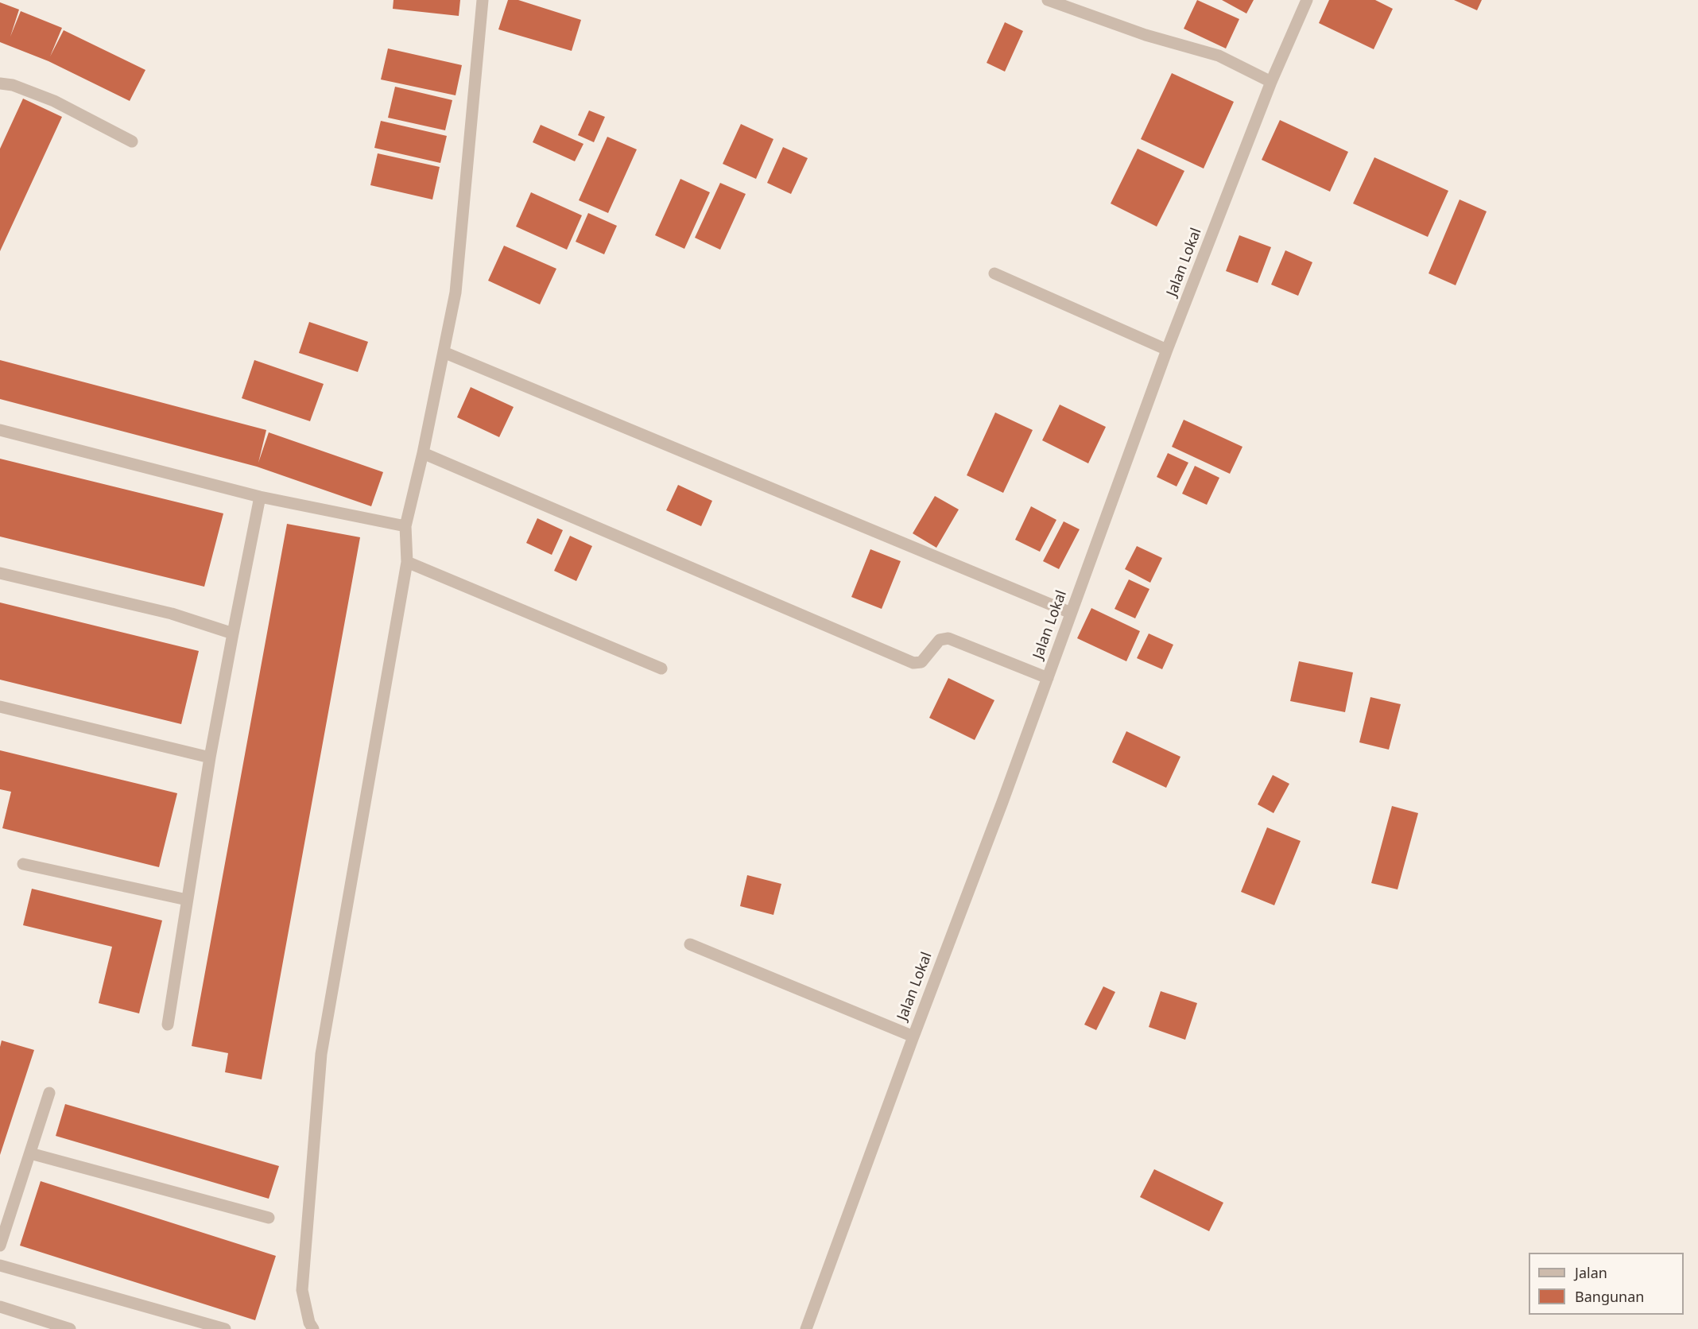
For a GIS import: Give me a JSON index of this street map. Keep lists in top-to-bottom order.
{
  "streets": {
    "street": ["Jalan Lokal"]
  },
  "legend": ["Jalan", "Bangunan"]
}
